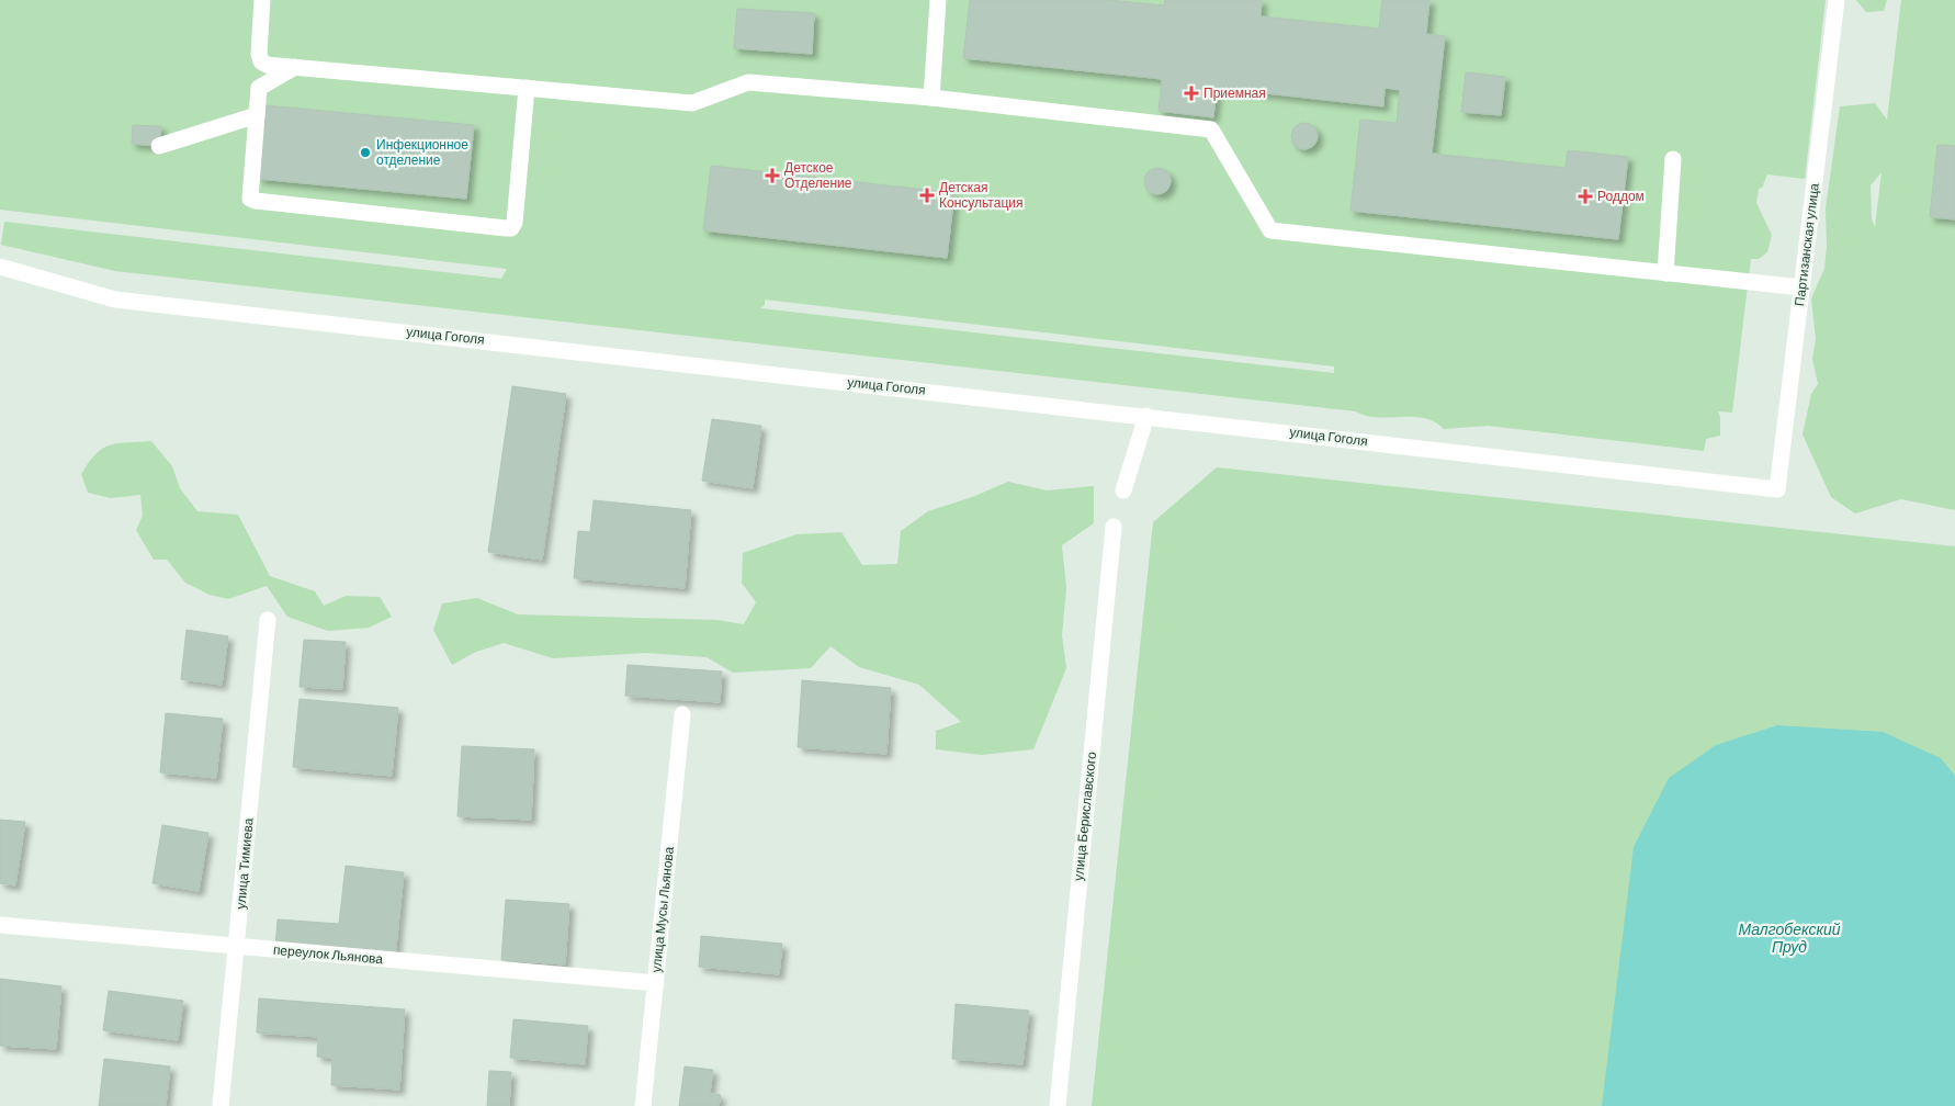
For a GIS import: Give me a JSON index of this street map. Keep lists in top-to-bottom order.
{
  "streets": {
    "street": [
      "Партизанская улица",
      "улица Гоголя",
      "улица Бериславского",
      "улица Тимиева",
      "улица Мусы Льянова",
      "переулок Льянова"
    ]
  },
  "crossings": [
    ["Партизанская улица", "улица Гоголя"],
    ["улица Тимиева", "переулок Льянова"],
    ["улица Мусы Льянова", "переулок Льянова"]
  ],
  "water": ["Малгобекский Пруд"],
  "places": {
    "health": [
      "Приемная",
      "Детское Отделение",
      "Детская Консультация",
      "Роддом"
    ],
    "other": ["Инфекционное отделение"]
  }
}
